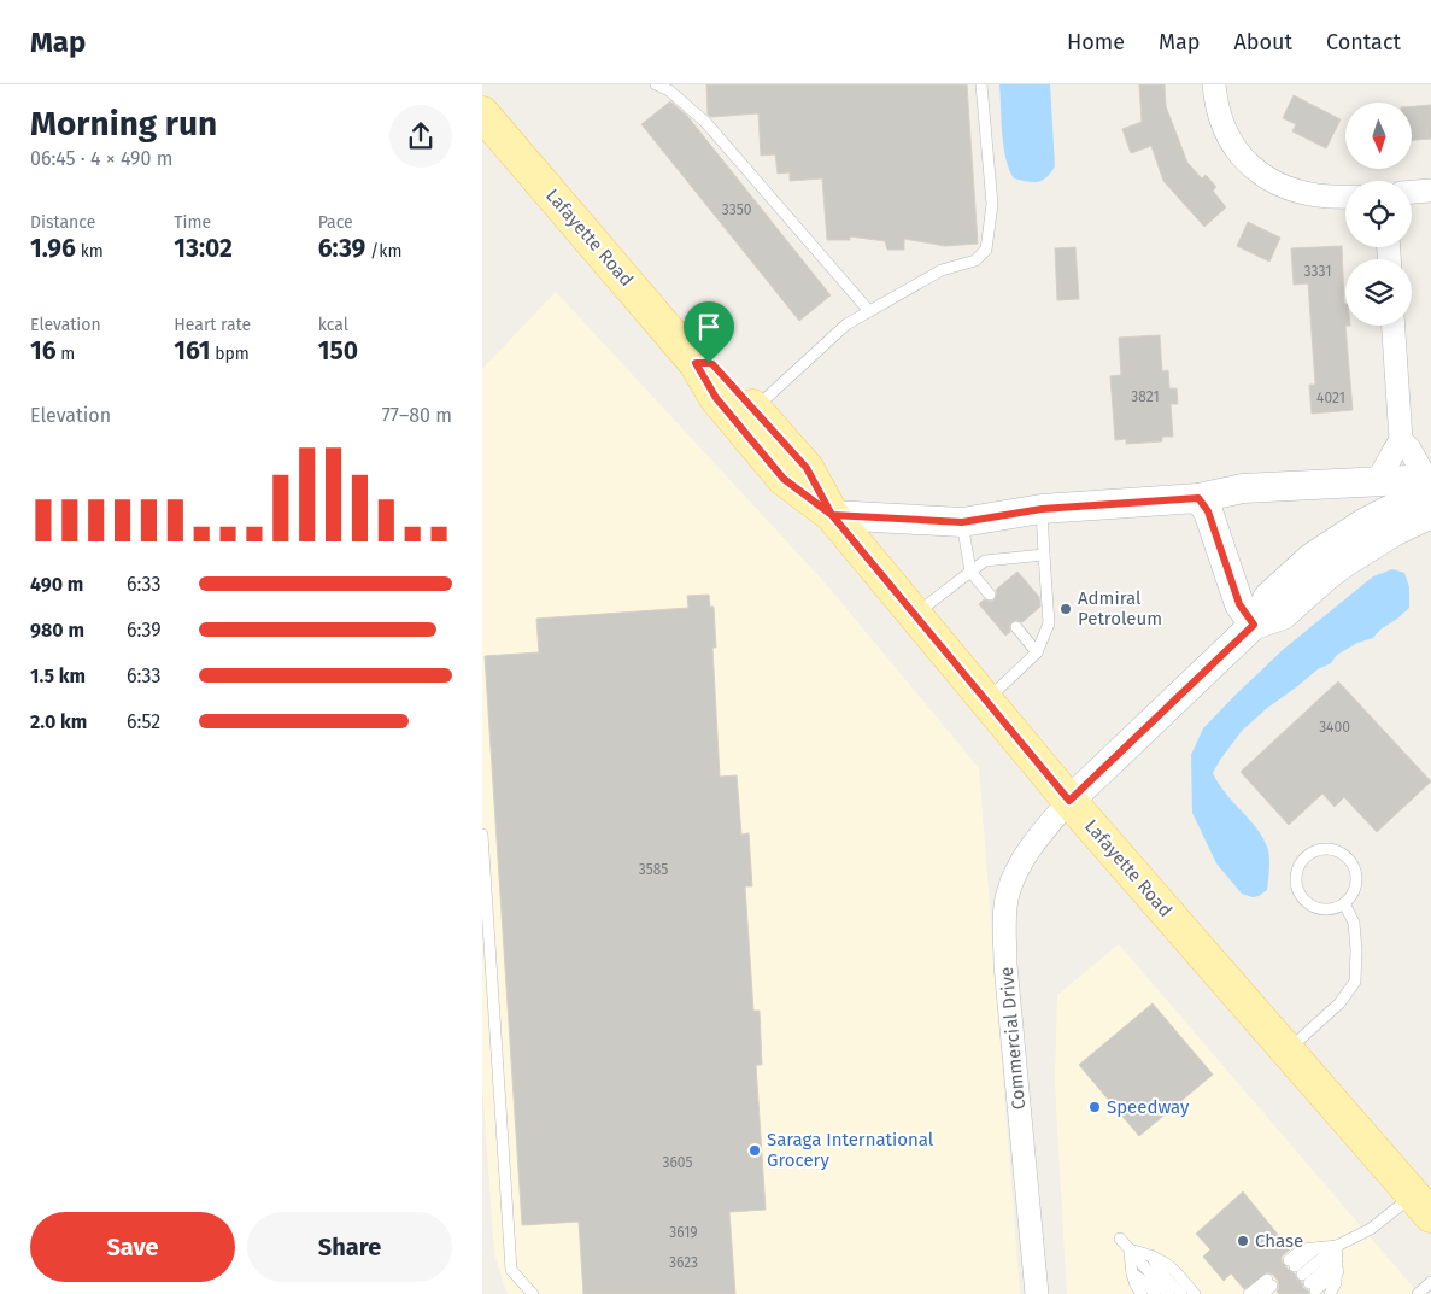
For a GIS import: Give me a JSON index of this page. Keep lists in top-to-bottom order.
{
  "streets": {
    "main road": ["Lafayette Road"],
    "street": ["Commercial Drive"]
  },
  "crossings": [
    ["Lafayette Road", "Commercial Drive"]
  ],
  "places": [
    "Admiral Petroleum",
    "Speedway",
    "Saraga International Grocery",
    "Chase"
  ],
  "house_numbers": [
    "3350",
    "3331",
    "3821",
    "4021",
    "3400",
    "3585",
    "3605",
    "3619",
    "3623"
  ],
  "north": "bottom",
  "page": {
    "header": "Map",
    "nav": [
      "Home",
      "Map",
      "About",
      "Contact"
    ],
    "heading": ["Morning run", "06:45 · 4 × 490 m"],
    "stats": [
      ["Distance", "1.96 km"],
      ["Time", "13:02"],
      ["Pace", "6:39 /km"],
      ["Elevation", "16 m"],
      ["Heart rate", "161 bpm"],
      ["kcal", "150"]
    ],
    "chart": ["Elevation", "77–80 m"],
    "list": [
      {
        "name": "490 m",
        "note": "6:33"
      },
      {
        "name": "980 m",
        "note": "6:39"
      },
      {
        "name": "1.5 km",
        "note": "6:33"
      },
      {
        "name": "2.0 km",
        "note": "6:52"
      }
    ],
    "buttons": ["Save", "Share"]
  }
}
